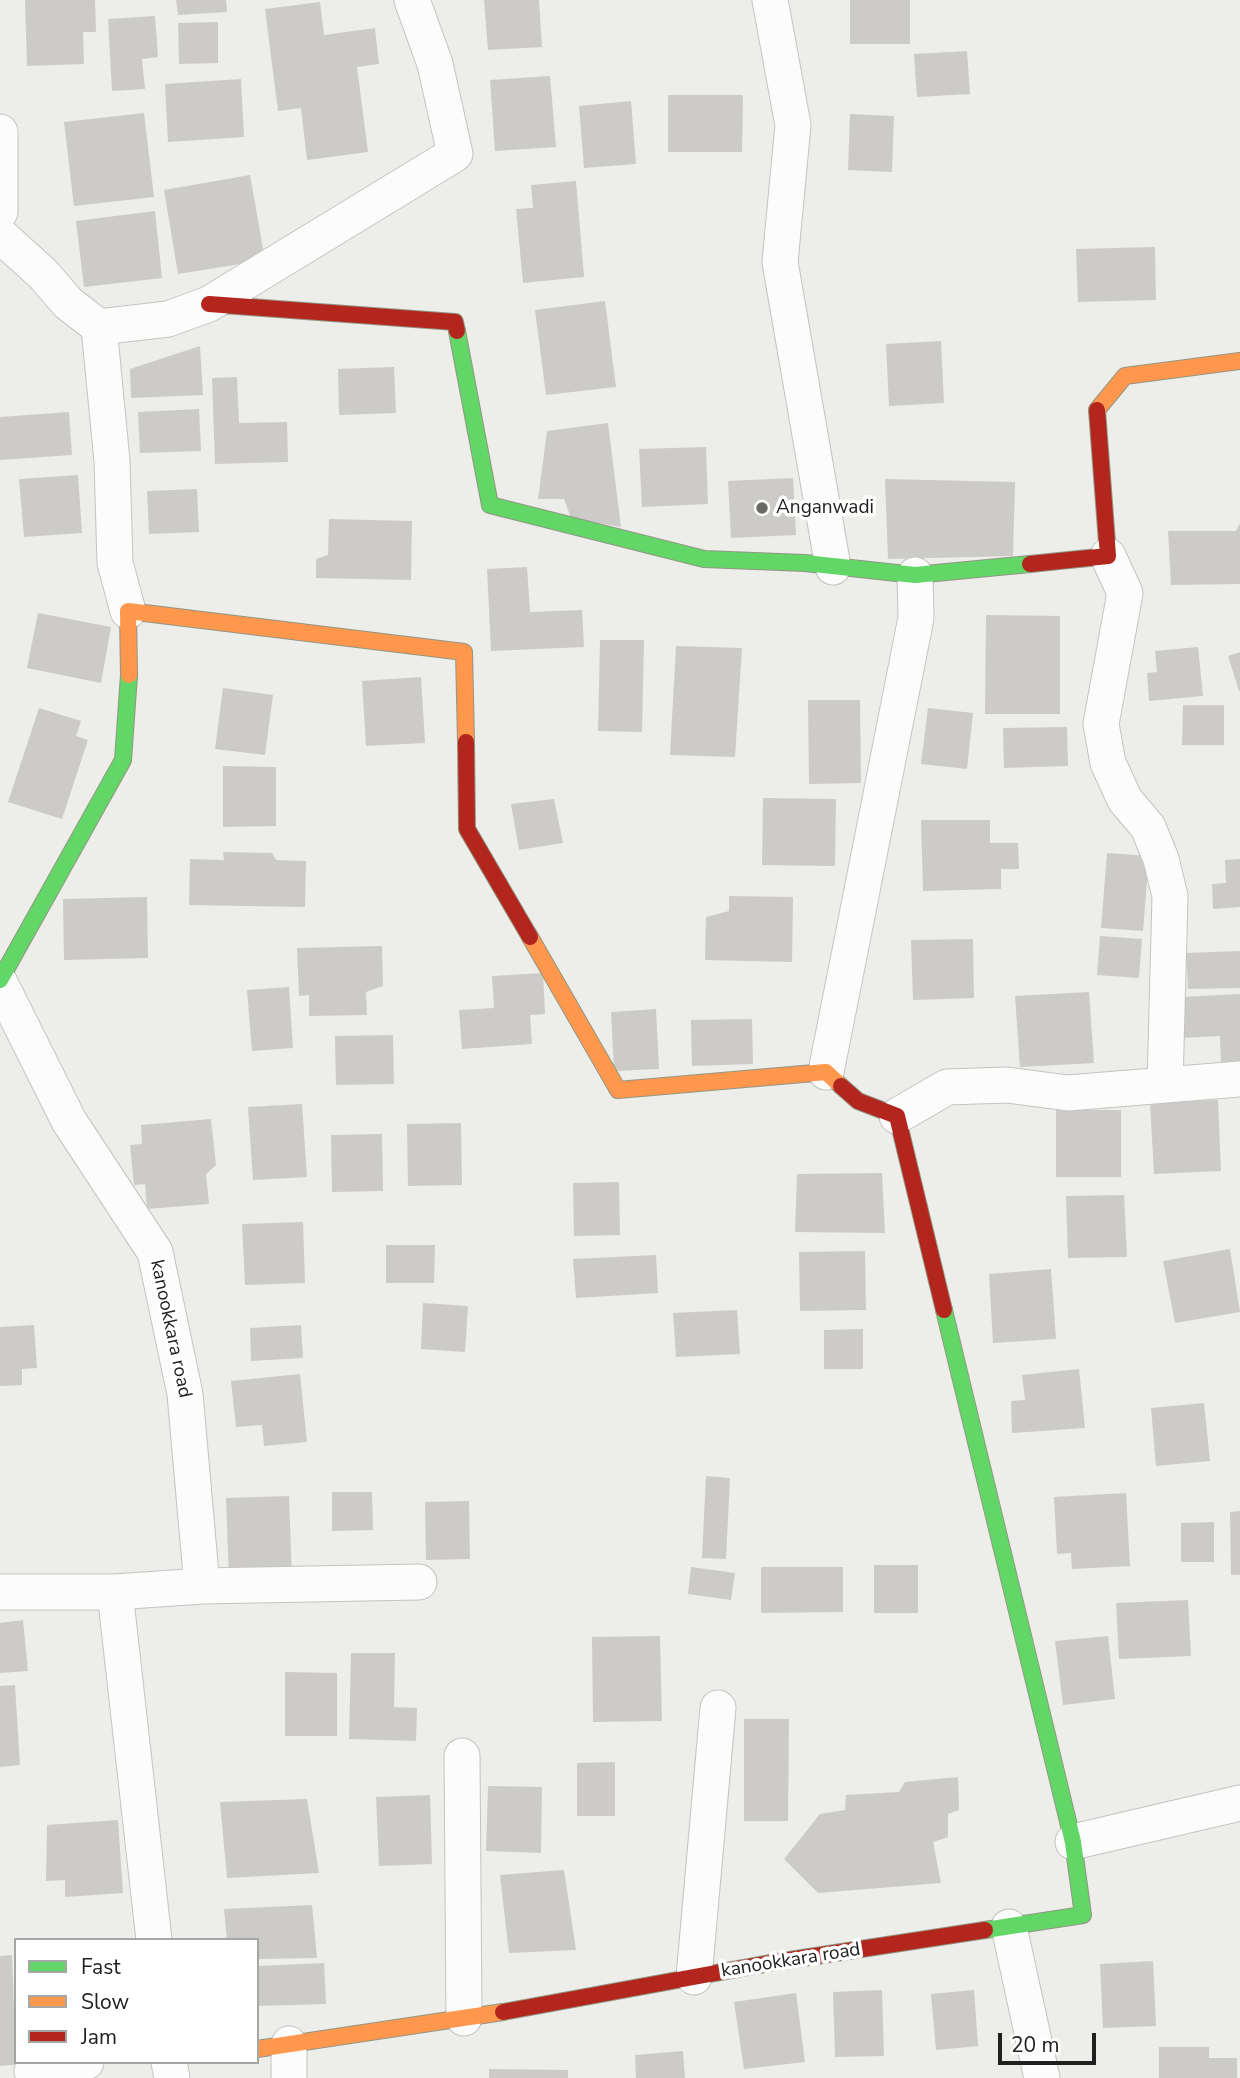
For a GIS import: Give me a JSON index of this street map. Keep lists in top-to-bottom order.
{
  "streets": {
    "street": ["kanookkara road"]
  },
  "places": ["Anganwadi"],
  "legend": ["Fast", "Slow", "Jam"],
  "scale_bar": "20 m"
}
